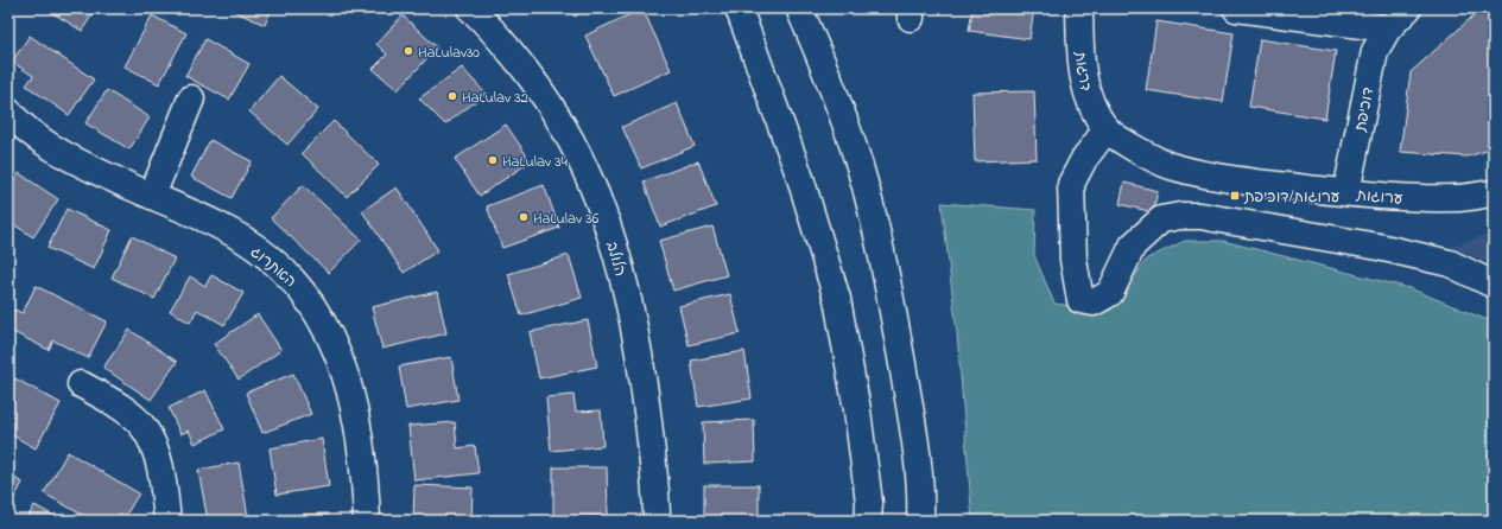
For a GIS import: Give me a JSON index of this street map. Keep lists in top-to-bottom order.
{
  "streets": {
    "street": [
      "דרגות",
      "דוכיפת",
      "ערוגות",
      "הלולב",
      "האתרוג"
    ]
  },
  "crossings": [
    ["דרגות", "ערוגות"],
    ["דוכיפת", "ערוגות"]
  ],
  "places": {
    "other": [
      "HaLulav30",
      "HaLulav 32",
      "HaLulav 34",
      "HaLulav 36"
    ],
    "transit": ["ערוגות/דוכיפת"]
  }
}
